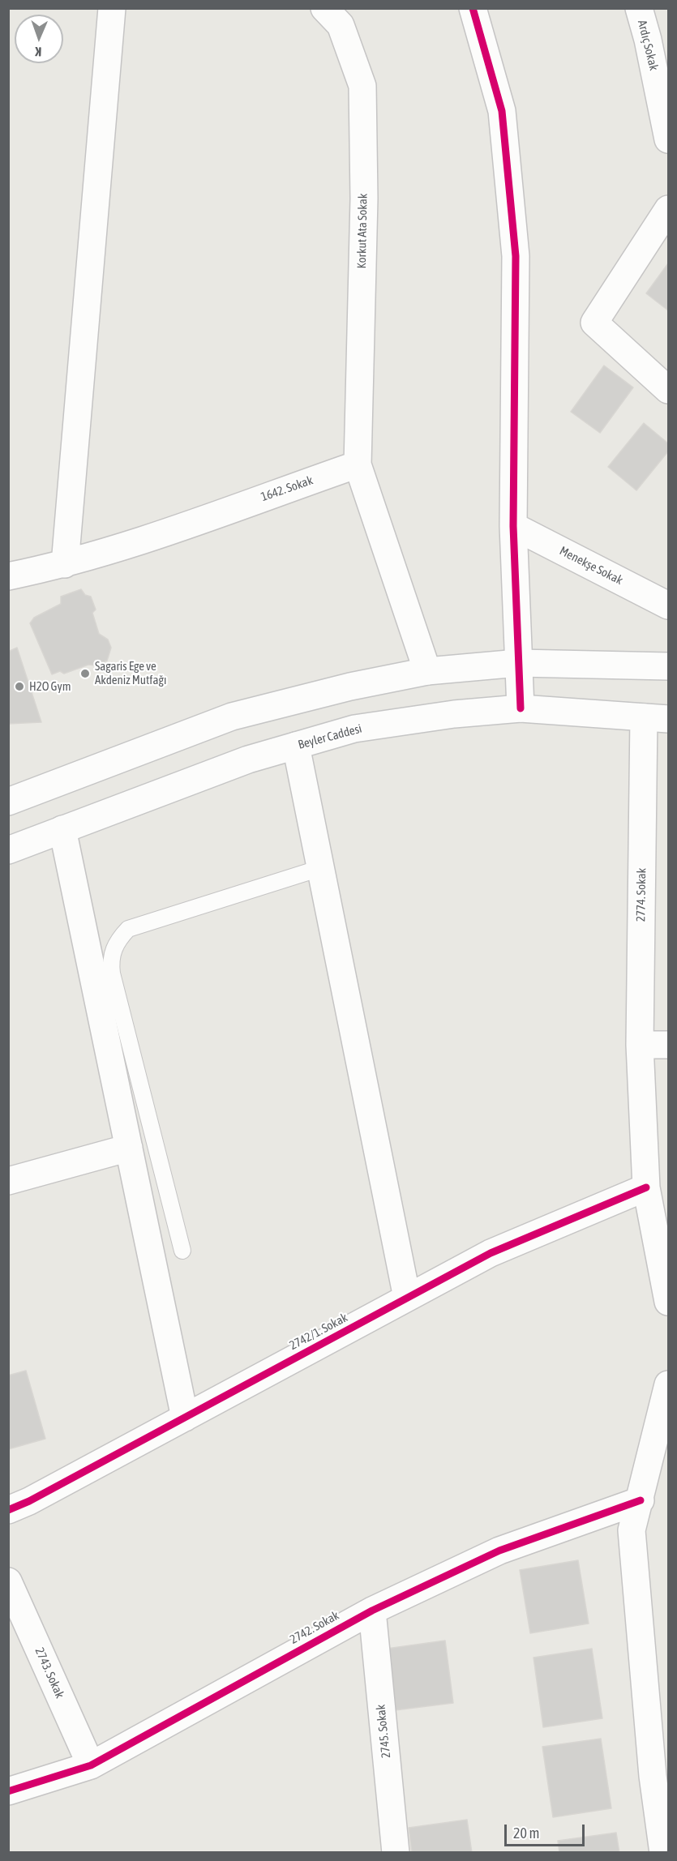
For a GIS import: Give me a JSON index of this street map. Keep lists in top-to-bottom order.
{
  "streets": {
    "street": [
      "Ardıç Sokak",
      "Korkut Ata Sokak",
      "1642. Sokak",
      "Menekşe Sokak",
      "Beyler Caddesi",
      "2774. Sokak",
      "2742/1. Sokak",
      "2742. Sokak",
      "2743. Sokak",
      "2745. Sokak"
    ]
  },
  "crossings": [
    ["Korkut Ata Sokak", "1642. Sokak"],
    ["Beyler Caddesi", "2774. Sokak"],
    ["2774. Sokak", "2742/1. Sokak"],
    ["2742. Sokak", "2743. Sokak"],
    ["2742. Sokak", "2745. Sokak"]
  ],
  "places": ["Sagaris Ege ve Akdeniz Mutfağı", "H2O Gym"],
  "scale_bar": "20 m",
  "north": "bottom"
}
